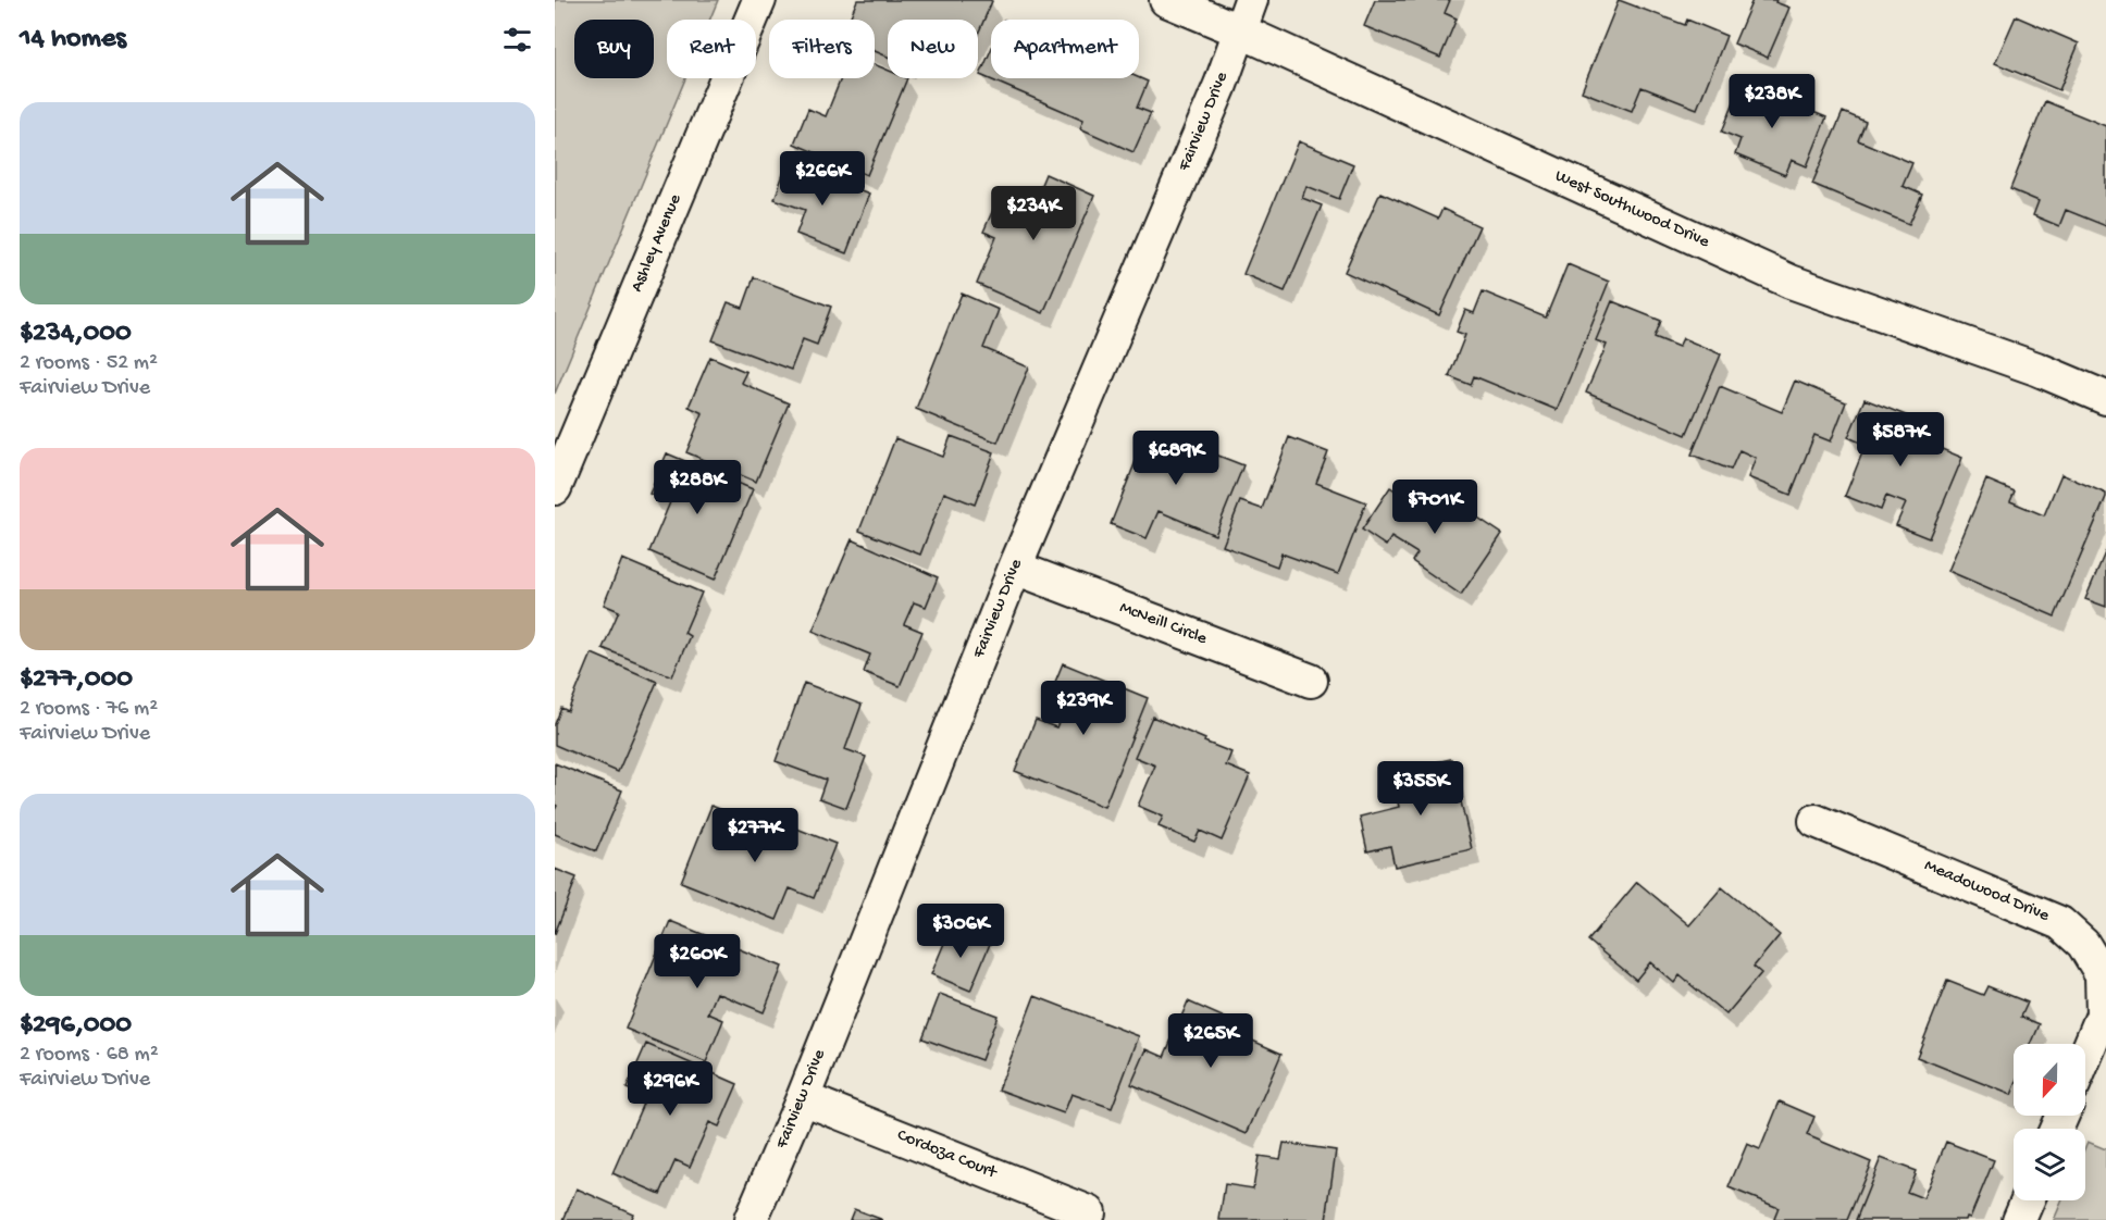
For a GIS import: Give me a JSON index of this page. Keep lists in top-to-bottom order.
{
  "streets": {
    "street": [
      "Fairview Drive",
      "West Southwood Drive",
      "Ashley Avenue",
      "McNeill Circle",
      "Meadowood Drive",
      "Cordoza Court"
    ]
  },
  "crossings": [
    ["Fairview Drive", "West Southwood Drive"],
    ["Fairview Drive", "McNeill Circle"],
    ["Fairview Drive", "Cordoza Court"]
  ],
  "north": "bottom",
  "page": {
    "heading": "14 homes",
    "chip": [
      "Buy",
      "Rent",
      "Filters",
      "New",
      "Apartment"
    ],
    "price": [
      "$238K",
      "$266K",
      "$234K",
      "$587K",
      "$689K",
      "$288K",
      "$701K",
      "$239K",
      "$355K",
      "$277K",
      "$306K",
      "$260K",
      "$265K",
      "$296K"
    ],
    "list": [
      {
        "name": "$234,000",
        "note": "2 rooms · 52 m² · Fairview Drive"
      },
      {
        "name": "$277,000",
        "note": "2 rooms · 76 m² · Fairview Drive"
      },
      {
        "name": "$296,000",
        "note": "2 rooms · 68 m² · Fairview Drive"
      }
    ]
  }
}
